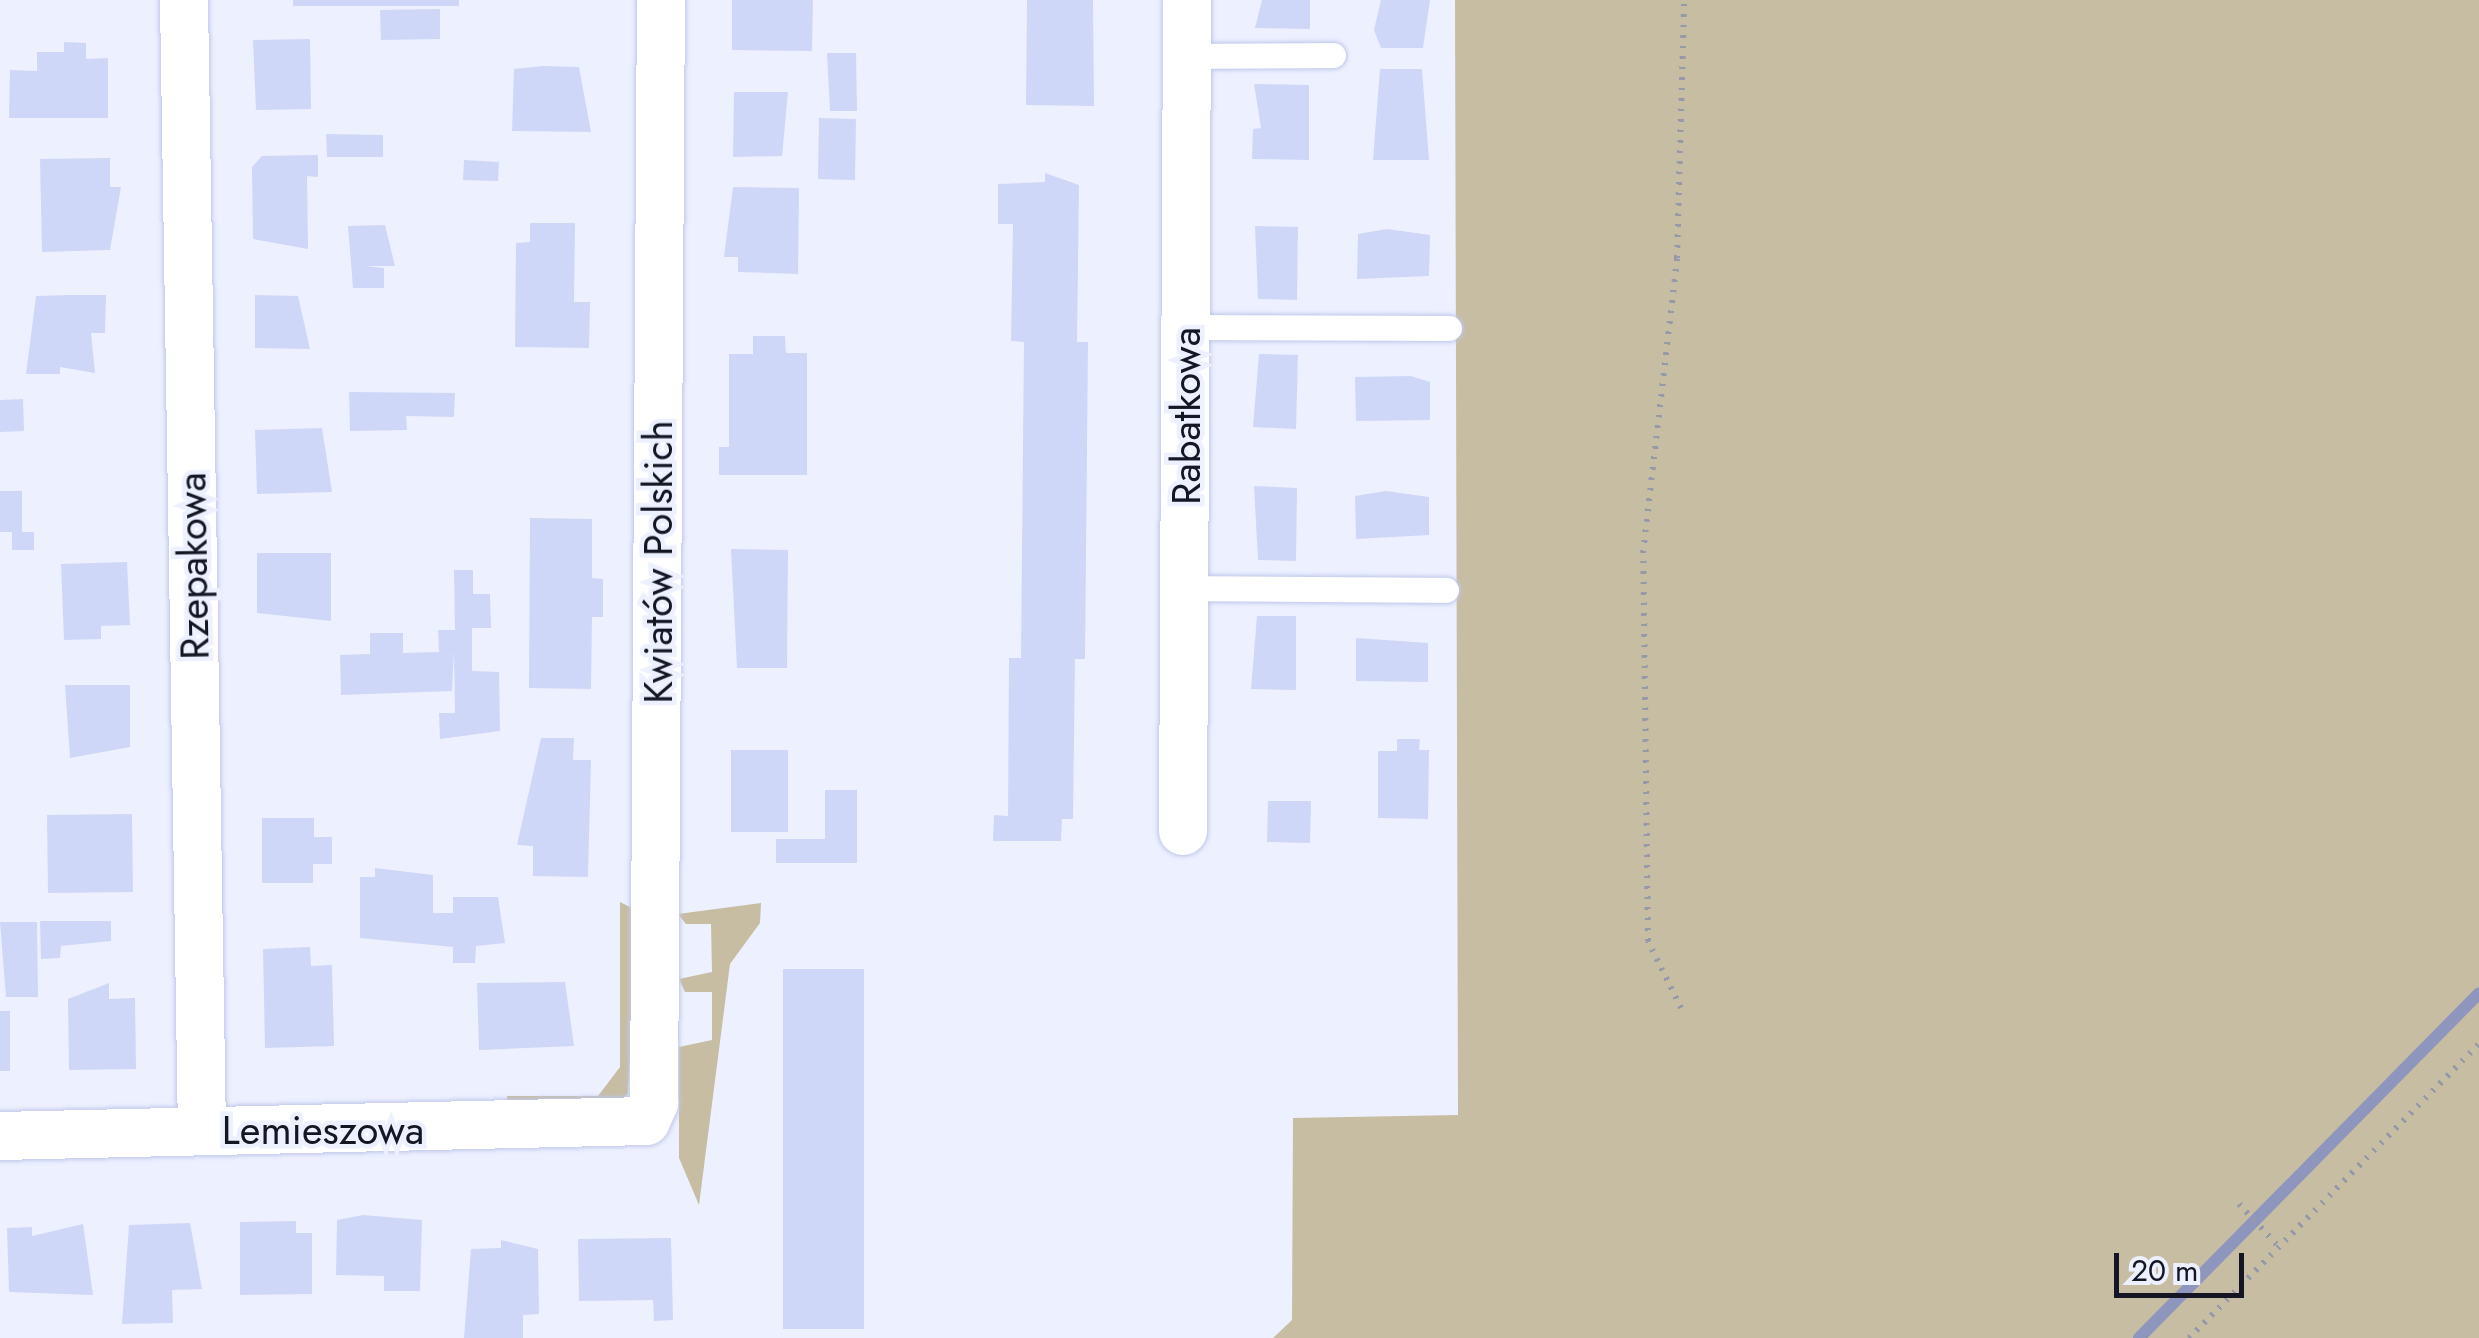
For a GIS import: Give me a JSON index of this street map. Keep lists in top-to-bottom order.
{
  "streets": {
    "street": [
      "Rabatkowa",
      "Kwiatów Polskich",
      "Rzepakowa",
      "Lemieszowa"
    ]
  },
  "crossings": [
    ["Kwiatów Polskich", "Lemieszowa"],
    ["Rzepakowa", "Lemieszowa"]
  ],
  "scale_bar": "20 m"
}
